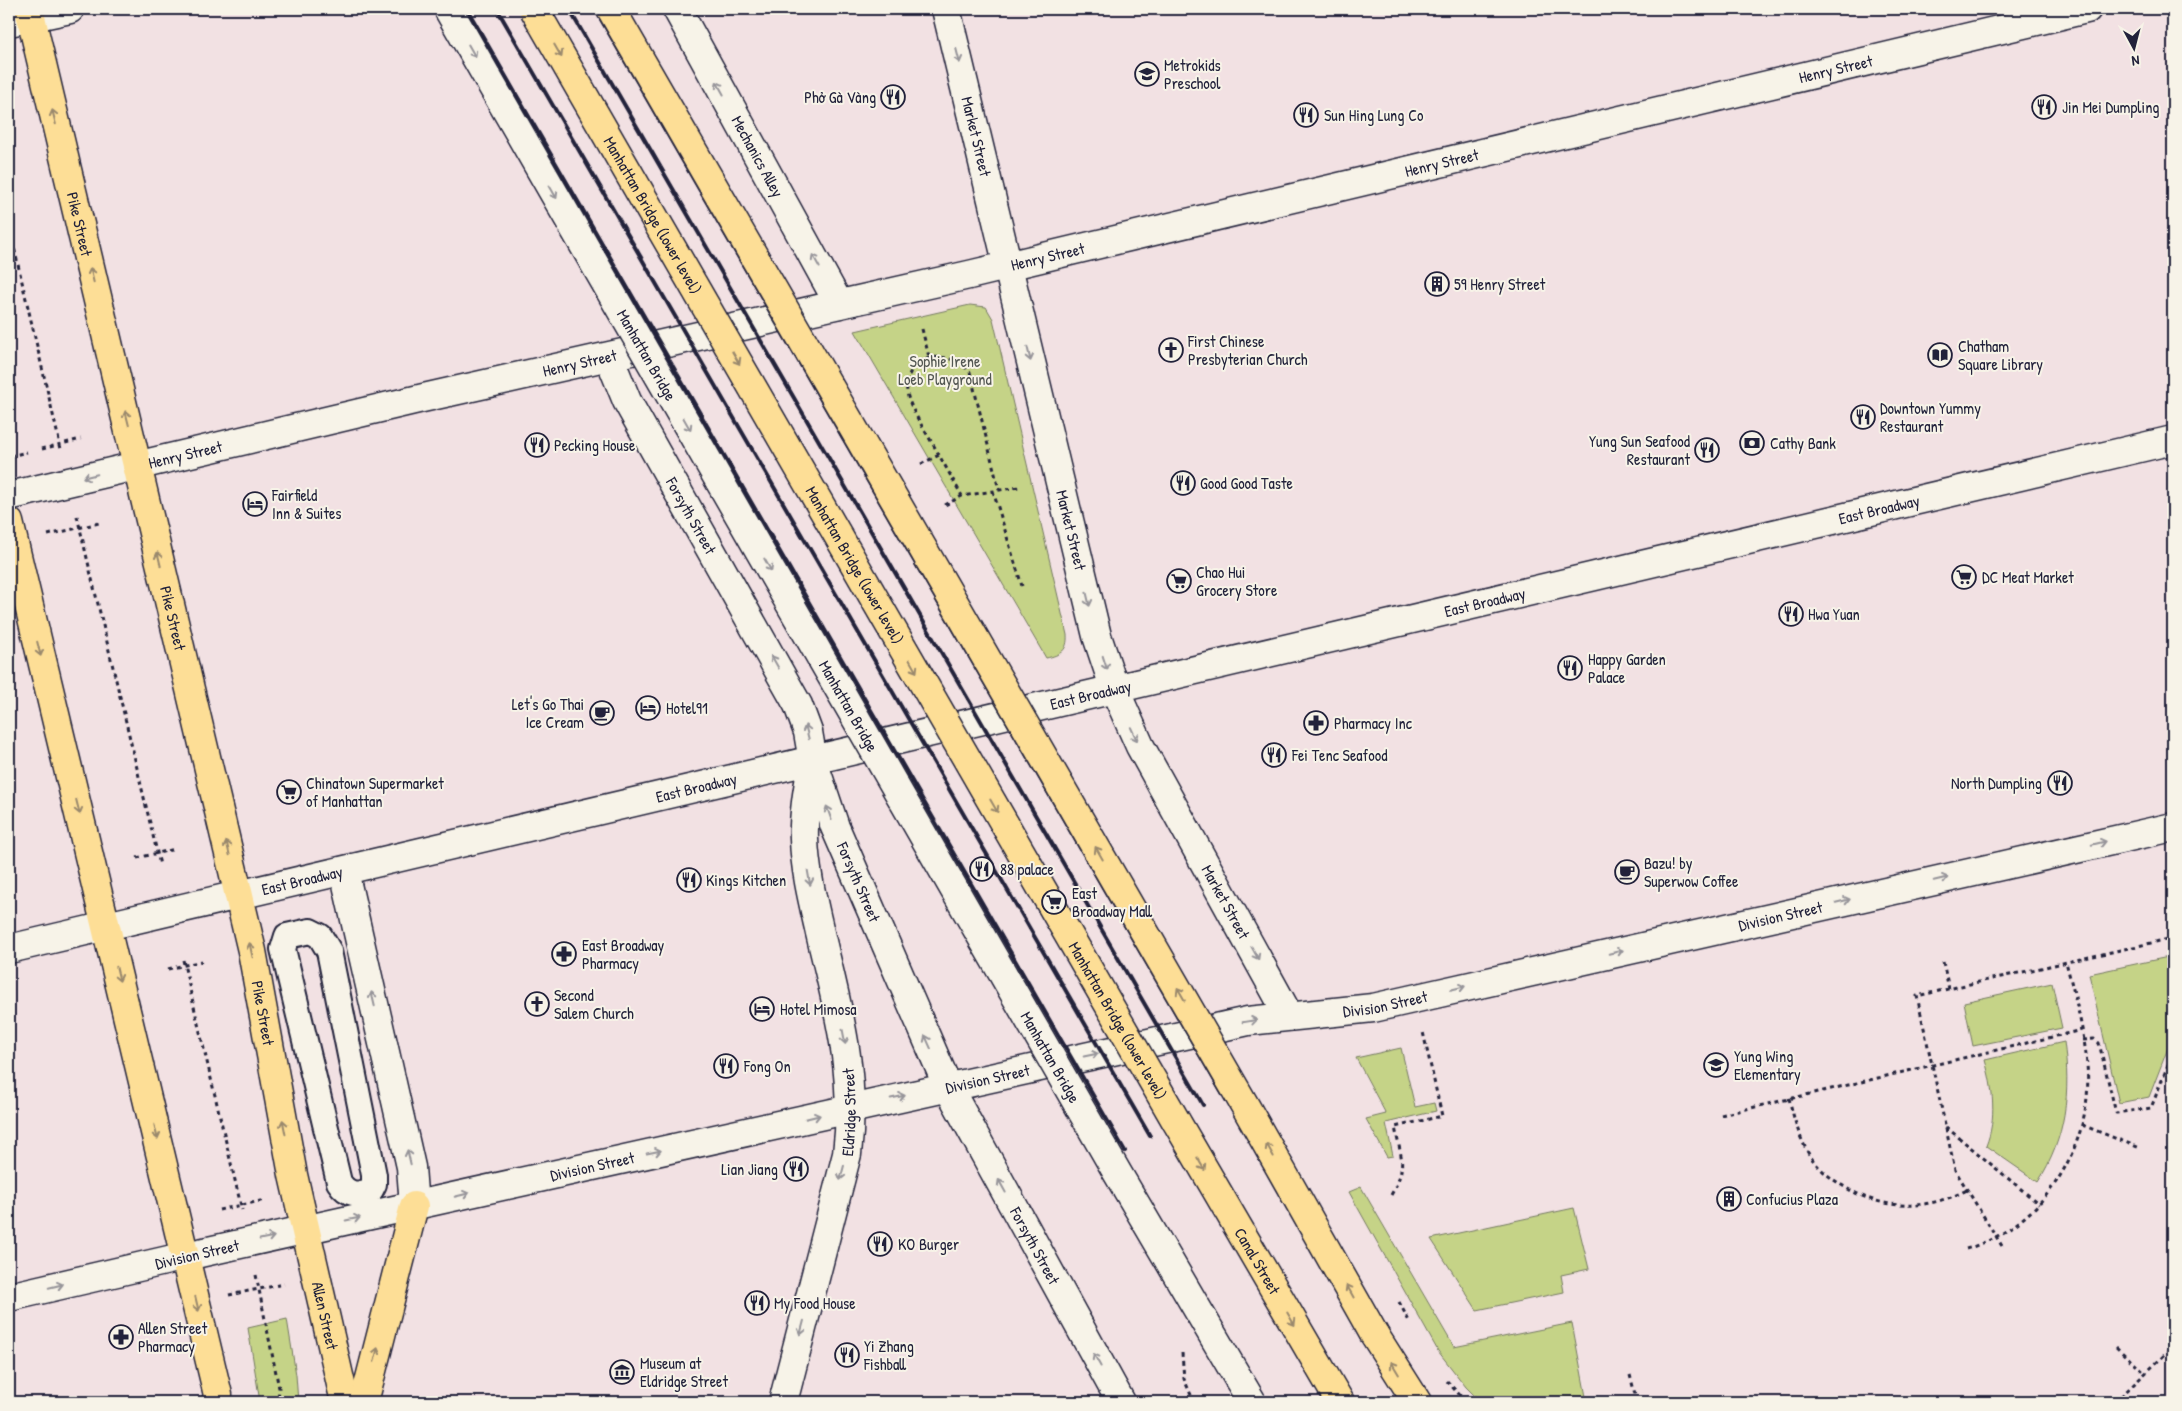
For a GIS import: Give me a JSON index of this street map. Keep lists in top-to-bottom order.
{
  "streets": {
    "main road": [
      "Henry Street",
      "Market Street",
      "Mechanics Alley",
      "Manhattan Bridge (lower level)",
      "Pike Street",
      "Manhattan Bridge",
      "East Broadway",
      "Forsyth Street",
      "Division Street",
      "Eldridge Street",
      "Canal Street",
      "Allen Street"
    ]
  },
  "crossings": [
    ["Henry Street", "Market Street"],
    ["Henry Street", "Mechanics Alley"],
    ["Henry Street", "Pike Street"],
    ["Henry Street", "Forsyth Street"],
    ["Market Street", "East Broadway"],
    ["Market Street", "Division Street"],
    ["Manhattan Bridge (lower level)", "Canal Street"],
    ["Pike Street", "East Broadway"],
    ["Pike Street", "Division Street"],
    ["Pike Street", "Allen Street"],
    ["East Broadway", "Forsyth Street"],
    ["East Broadway", "Eldridge Street"],
    ["Forsyth Street", "Division Street"],
    ["Forsyth Street", "Eldridge Street"],
    ["Division Street", "Eldridge Street"],
    ["Division Street", "Allen Street"]
  ],
  "one_way": ["Division Street", "Eldridge Street"],
  "parks": ["Sophie Irene Loeb Playground"],
  "places": {
    "school or university": ["Metrokids Preschool", "Yung Wing Elementary"],
    "restaurant": [
      "Phở Gà Vàng",
      "Jin Mei Dumpling",
      "Sun Hing Lung Co",
      "Downtown Yummy Restaurant",
      "Pecking House",
      "Yung Sun Seafood Restaurant",
      "Good Good Taste",
      "Hwa Yuan",
      "Happy Garden Palace",
      "Fei Tenc Seafood",
      "North Dumpling",
      "88 palace",
      "Kings Kitchen",
      "Fong On",
      "Lian Jiang",
      "KO Burger",
      "My Food House",
      "Yi Zhang Fishball"
    ],
    "building": ["59 Henry Street", "Confucius Plaza"],
    "church": ["First Chinese Presbyterian Church", "Second Salem Church"],
    "library": ["Chatham Square Library"],
    "bank": ["Cathy Bank"],
    "hotel": ["Fairfield Inn & Suites", "Hotel91", "Hotel Mimosa"],
    "supermarket": [
      "DC Meat Market",
      "Chao Hui Grocery Store",
      "Chinatown Supermarket of Manhattan",
      "East Broadway Mall"
    ],
    "cafe": ["Let's Go Thai Ice Cream", "Bazu! by Superwow Coffee"],
    "pharmacy": ["Pharmacy Inc", "East Broadway Pharmacy", "Allen Street Pharmacy"],
    "museum": ["Museum at Eldridge Street"]
  },
  "north": "bottom"
}
